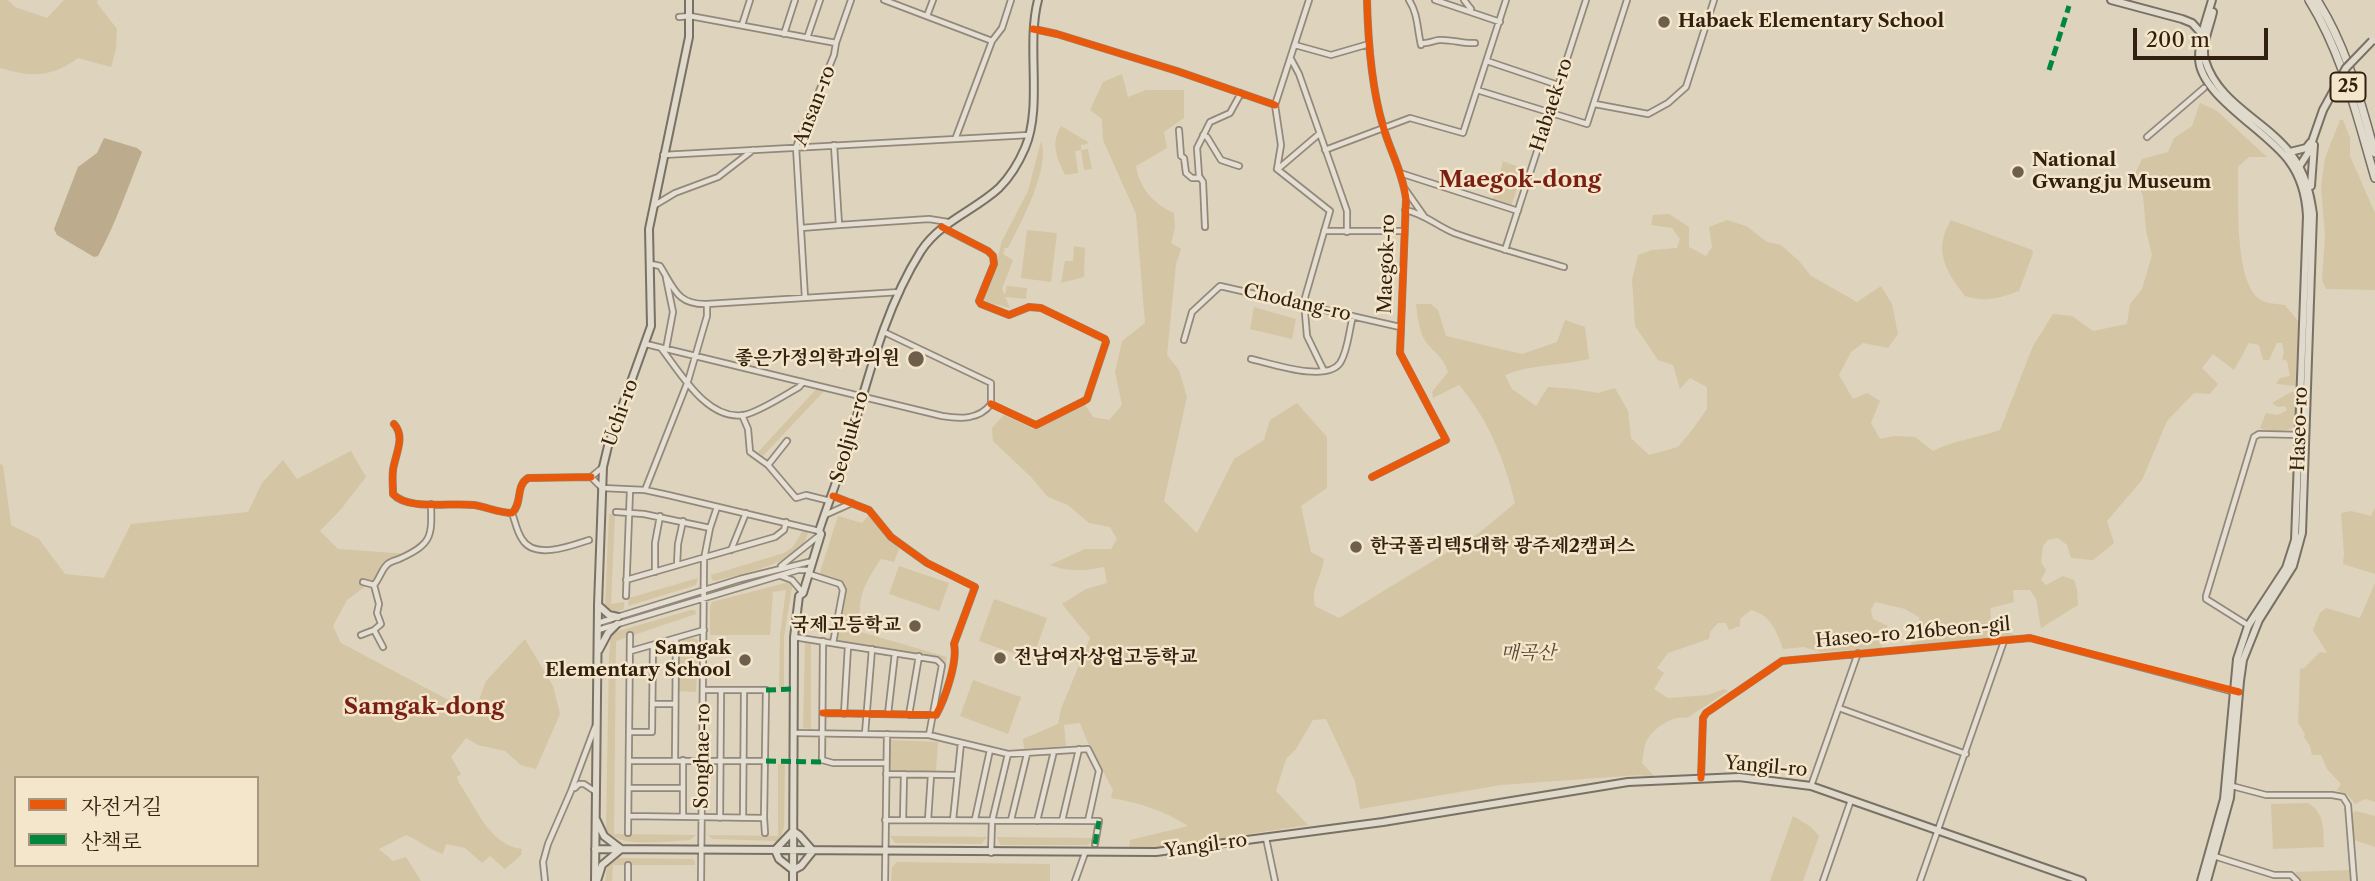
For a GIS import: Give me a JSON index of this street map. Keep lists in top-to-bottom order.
{
  "streets": {
    "highway": ["25"],
    "main road": [
      "Uchi-ro",
      "Haseo-ro",
      "Seoljuk-ro",
      "Yangil-ro"
    ],
    "street": [
      "Habaek-ro",
      "Ansan-ro",
      "Maegok-ro",
      "Chodang-ro",
      "Haseo-ro 216beon-gil",
      "Songhae-ro"
    ]
  },
  "crossings": [
    ["Habaek-ro", "Maegok-ro"],
    ["Maegok-ro", "Chodang-ro"],
    ["Uchi-ro", "Yangil-ro"],
    ["Haseo-ro", "Haseo-ro 216beon-gil"],
    ["Seoljuk-ro", "Yangil-ro"],
    ["Haseo-ro 216beon-gil", "Yangil-ro"],
    ["Songhae-ro", "Yangil-ro"]
  ],
  "districts": ["Maegok-dong", "Samgak-dong"],
  "parks": ["매곡산"],
  "places": [
    "Habaek Elementary School",
    "National Gwangju Museum",
    "좋은가정의학과의원",
    "한국폴리텍5대학 광주제2캠퍼스",
    "국제고등학교",
    "전남여자상업고등학교",
    "Samgak Elementary School"
  ],
  "legend": ["자전거길", "산책로"],
  "scale_bar": "200 m"
}
